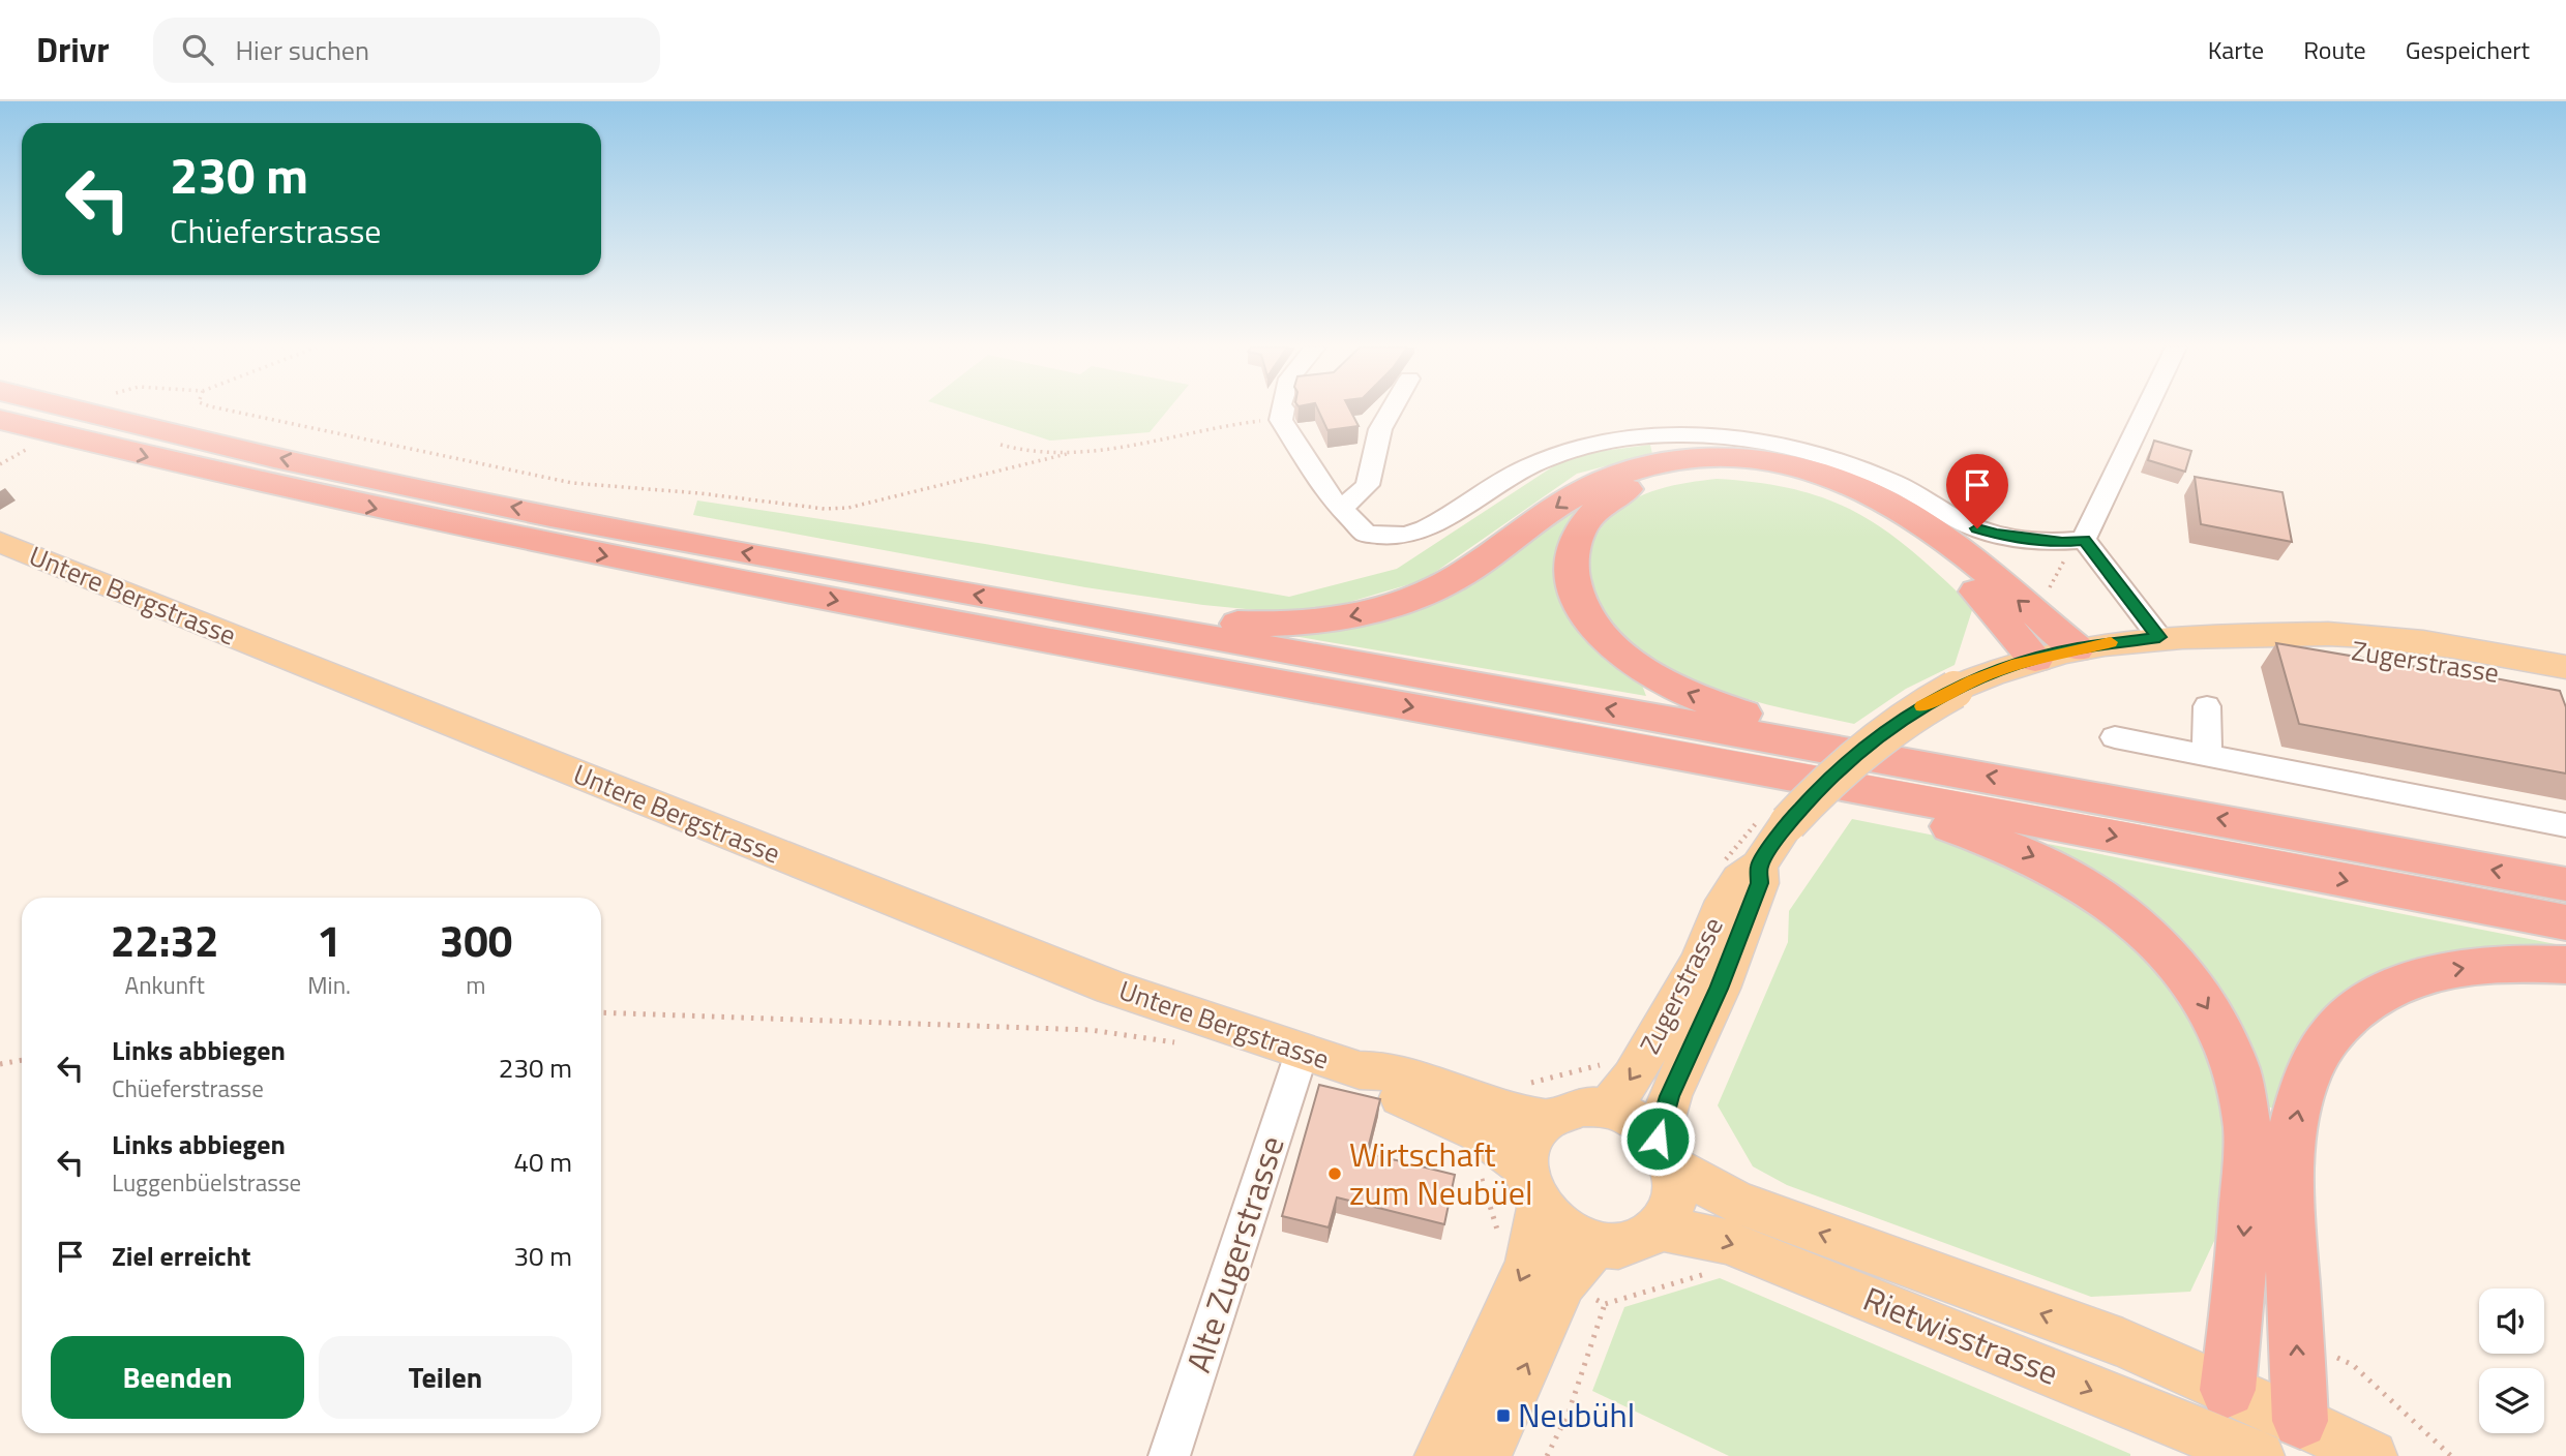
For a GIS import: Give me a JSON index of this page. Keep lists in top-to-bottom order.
{
  "streets": {
    "main road": ["Untere Bergstrasse", "Zugerstrasse", "Rietwisstrasse"],
    "street": ["Alte Zugerstrasse"]
  },
  "crossings": [
    ["Untere Bergstrasse", "Zugerstrasse"],
    ["Untere Bergstrasse", "Alte Zugerstrasse"],
    ["Untere Bergstrasse", "Rietwisstrasse"],
    ["Zugerstrasse", "Rietwisstrasse"]
  ],
  "places": {
    "other": ["Wirtschaft zum Neubüel"],
    "transit": ["Neubühl"]
  },
  "page": {
    "header": "Drivr",
    "search": "Hier suchen",
    "nav": ["Karte", "Route", "Gespeichert"],
    "turn": ["230 m", "Chüeferstrasse"],
    "eta": [
      "22:32",
      "Ankunft",
      "1",
      "Min.",
      "300",
      "m"
    ],
    "list": [
      {
        "name": "Links abbiegen",
        "note": "Chüeferstrasse",
        "value": "230 m"
      },
      {
        "name": "Links abbiegen",
        "note": "Luggenbüelstrasse",
        "value": "40 m"
      },
      {
        "name": "Ziel erreicht",
        "value": "30 m"
      }
    ],
    "buttons": ["Beenden", "Teilen"]
  }
}
